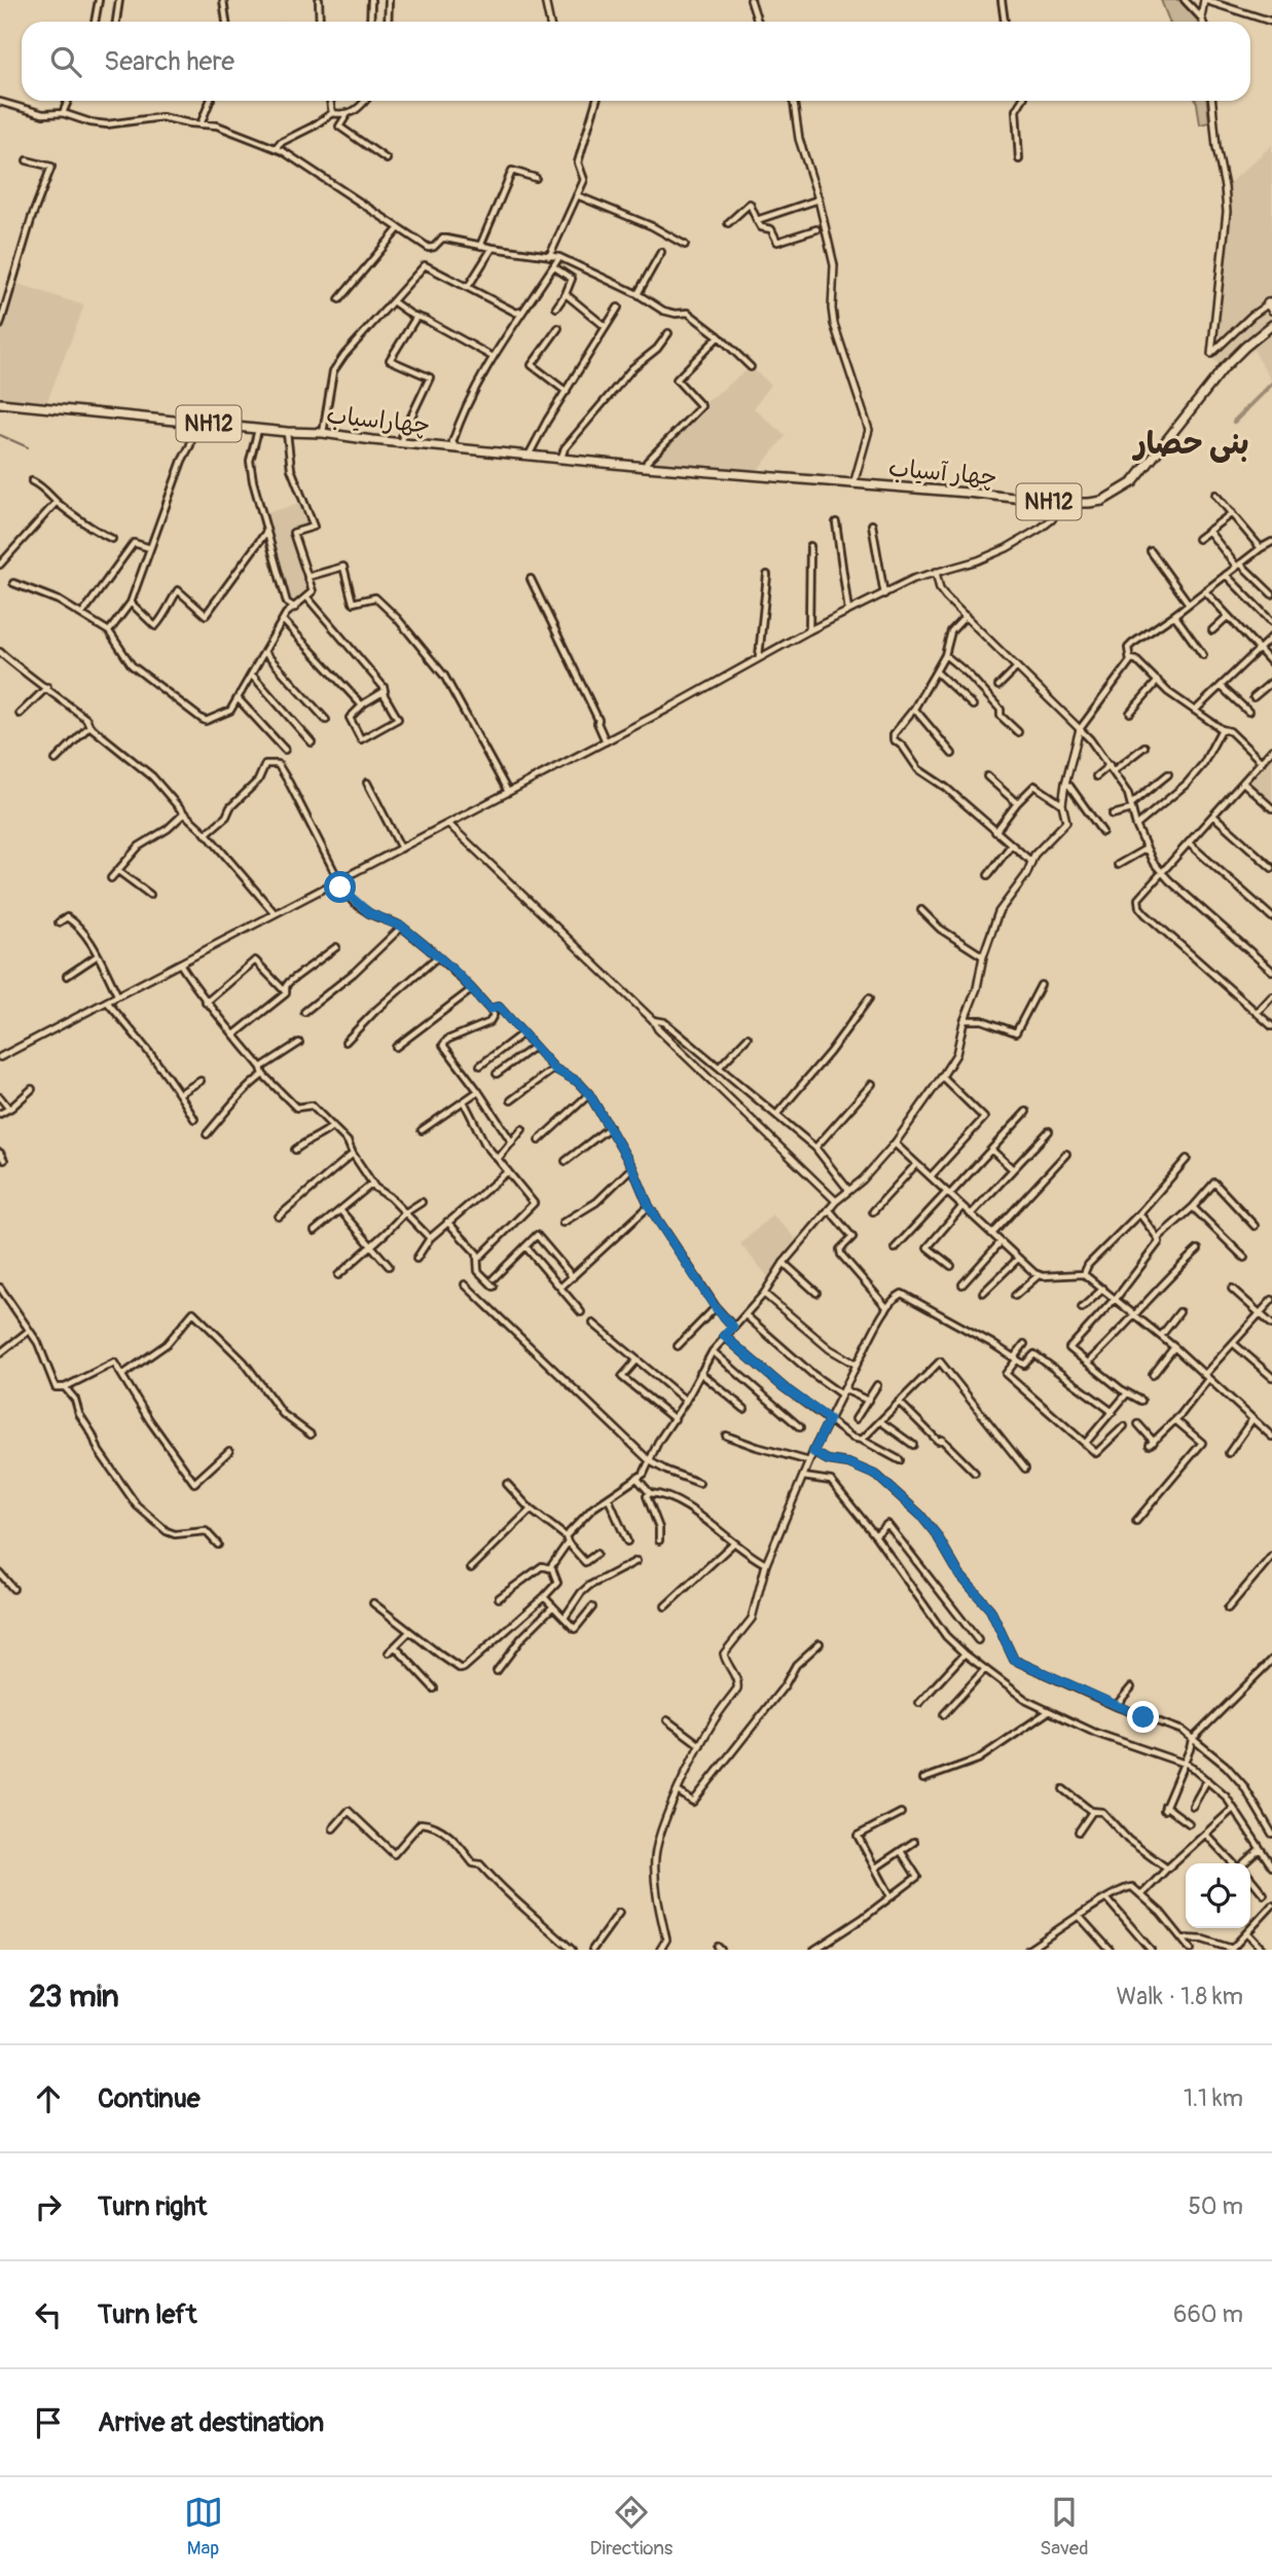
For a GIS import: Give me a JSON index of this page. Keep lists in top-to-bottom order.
{
  "streets": {
    "highway": ["چهاراسیاب", "NH12", "چهار آسیاب"]
  },
  "crossings": [
    ["چهاراسیاب", "چهار آسیاب"]
  ],
  "districts": ["بنی حصار"],
  "page": {
    "search": "Search here",
    "heading": ["23 min", "Walk · 1.8 km"],
    "list": [
      ["Continue", "1.1 km"],
      ["Turn right", "50 m"],
      ["Turn left", "660 m"],
      "Arrive at destination"
    ],
    "nav": ["Map", "Directions", "Saved"]
  }
}
